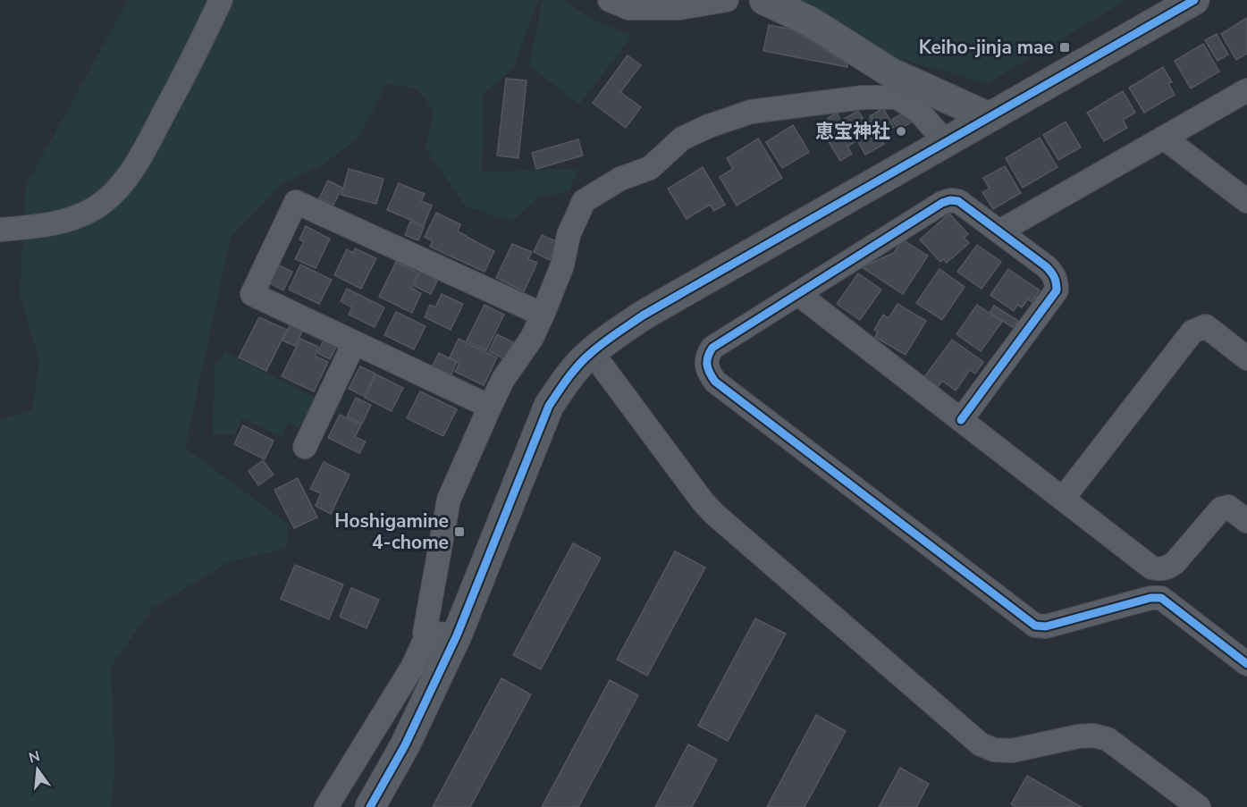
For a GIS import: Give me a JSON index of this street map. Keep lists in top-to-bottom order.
{
  "places": {
    "transit": ["Keiho-jinja mae", "Hoshigamine 4-chome"],
    "other": ["恵宝神社"]
  },
  "north": "top"
}
